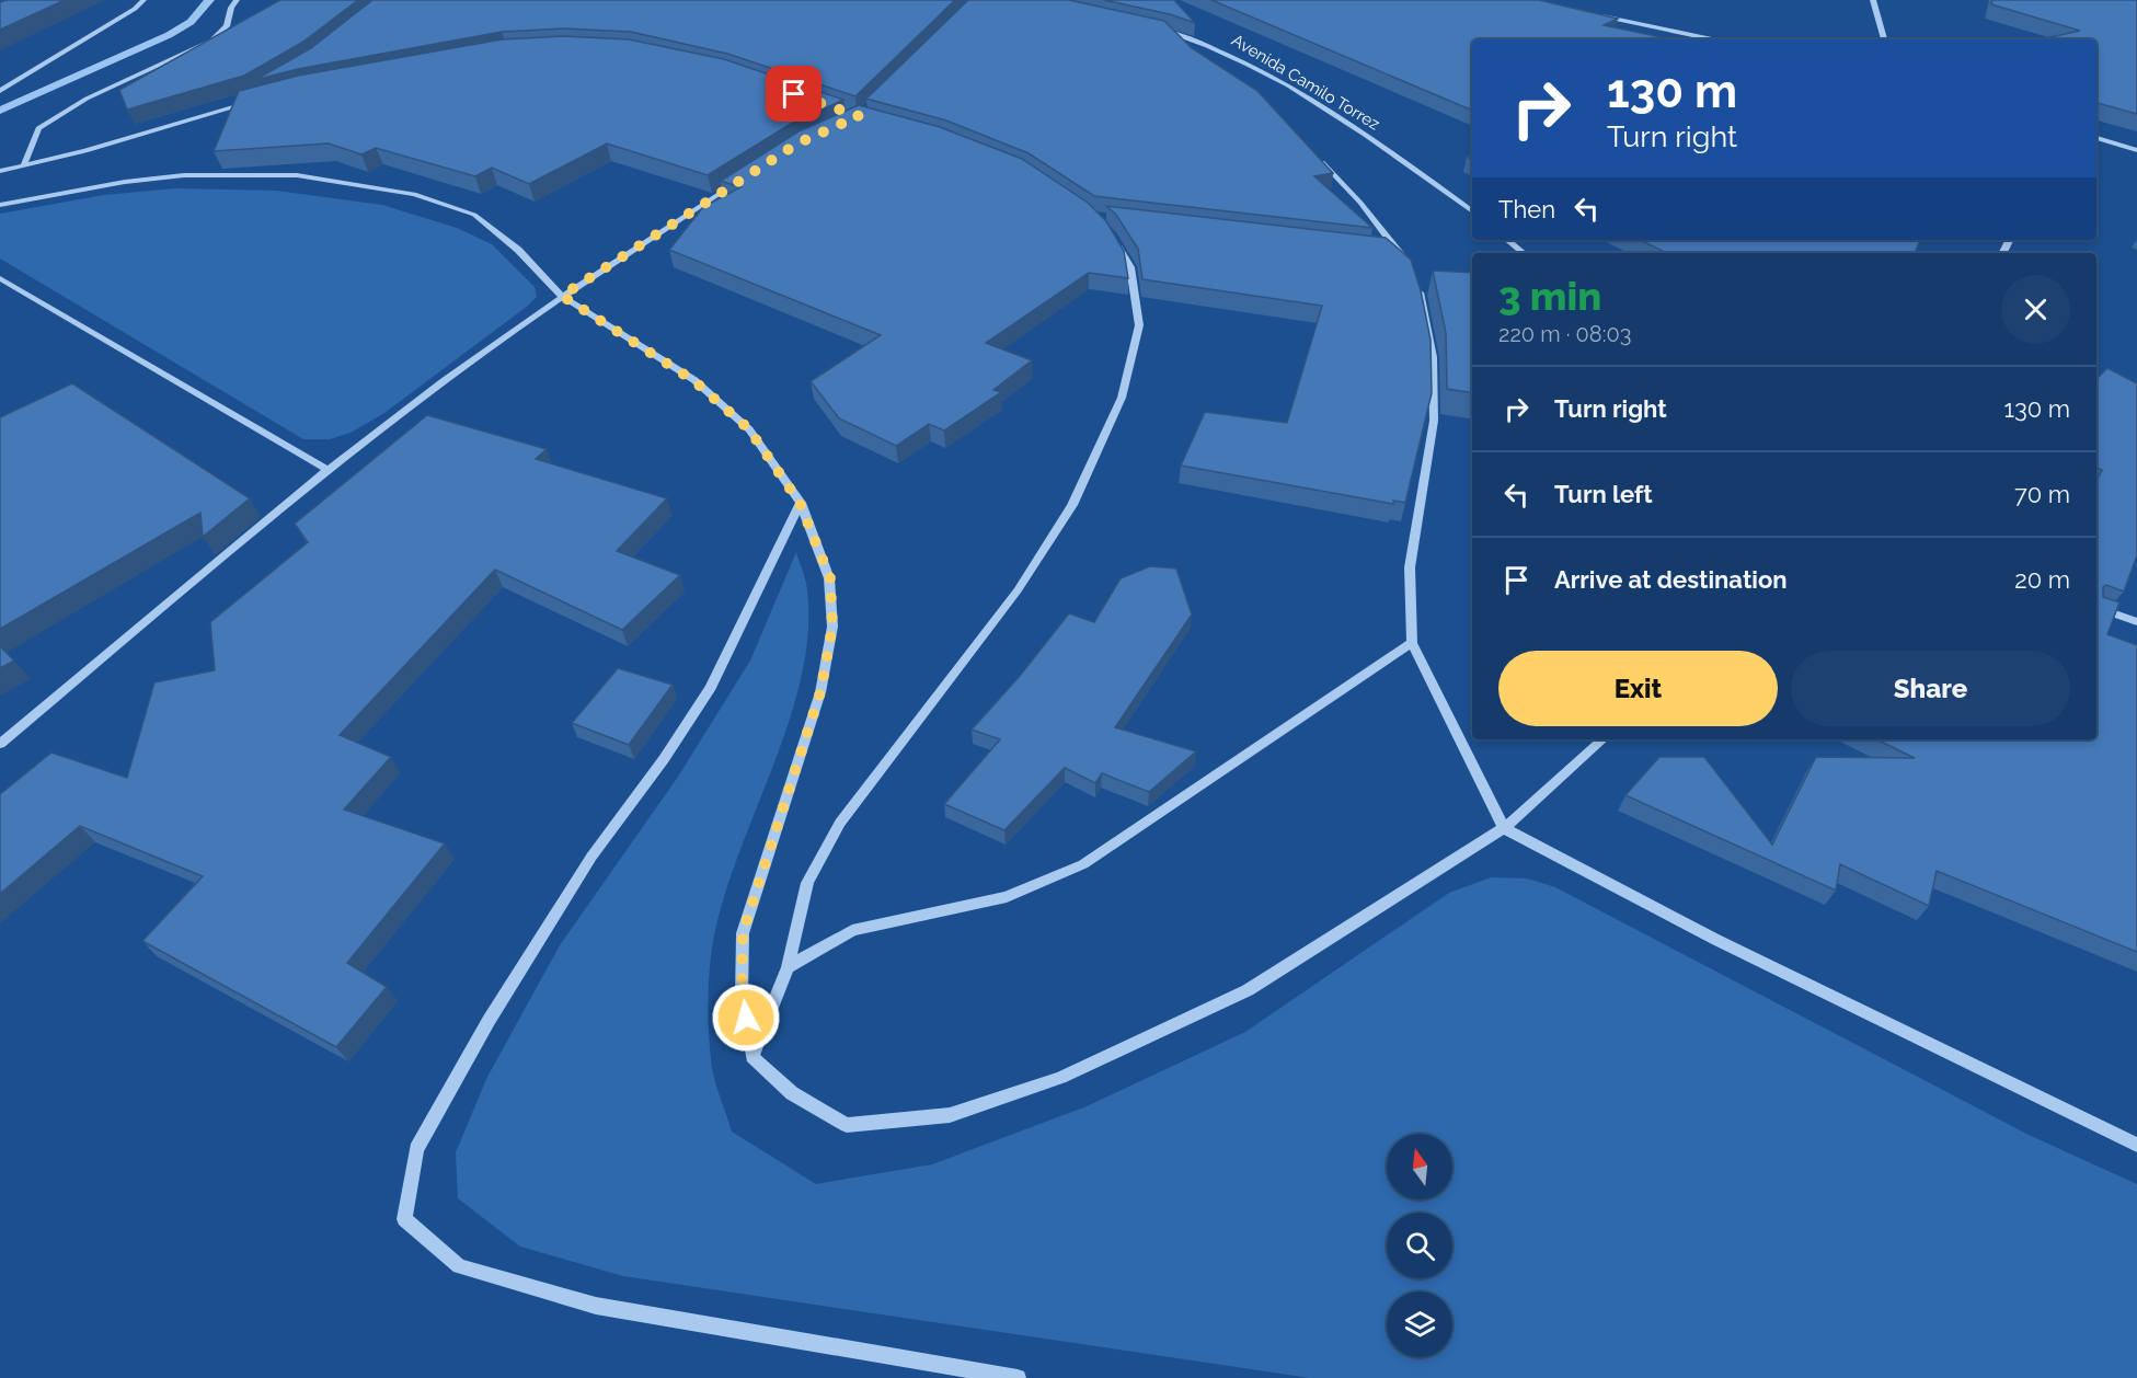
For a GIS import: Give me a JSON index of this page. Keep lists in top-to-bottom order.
{
  "streets": {
    "street": ["Avenida Camilo Torrez"]
  },
  "north": "top",
  "page": {
    "turn": ["130 m", "Turn right"],
    "then": "Then",
    "heading": ["3 min", "220 m · 08:03"],
    "list": [
      {
        "name": "Turn right",
        "value": "130 m"
      },
      {
        "name": "Turn left",
        "value": "70 m"
      },
      {
        "name": "Arrive at destination",
        "value": "20 m"
      }
    ],
    "buttons": ["Exit", "Share"]
  }
}
